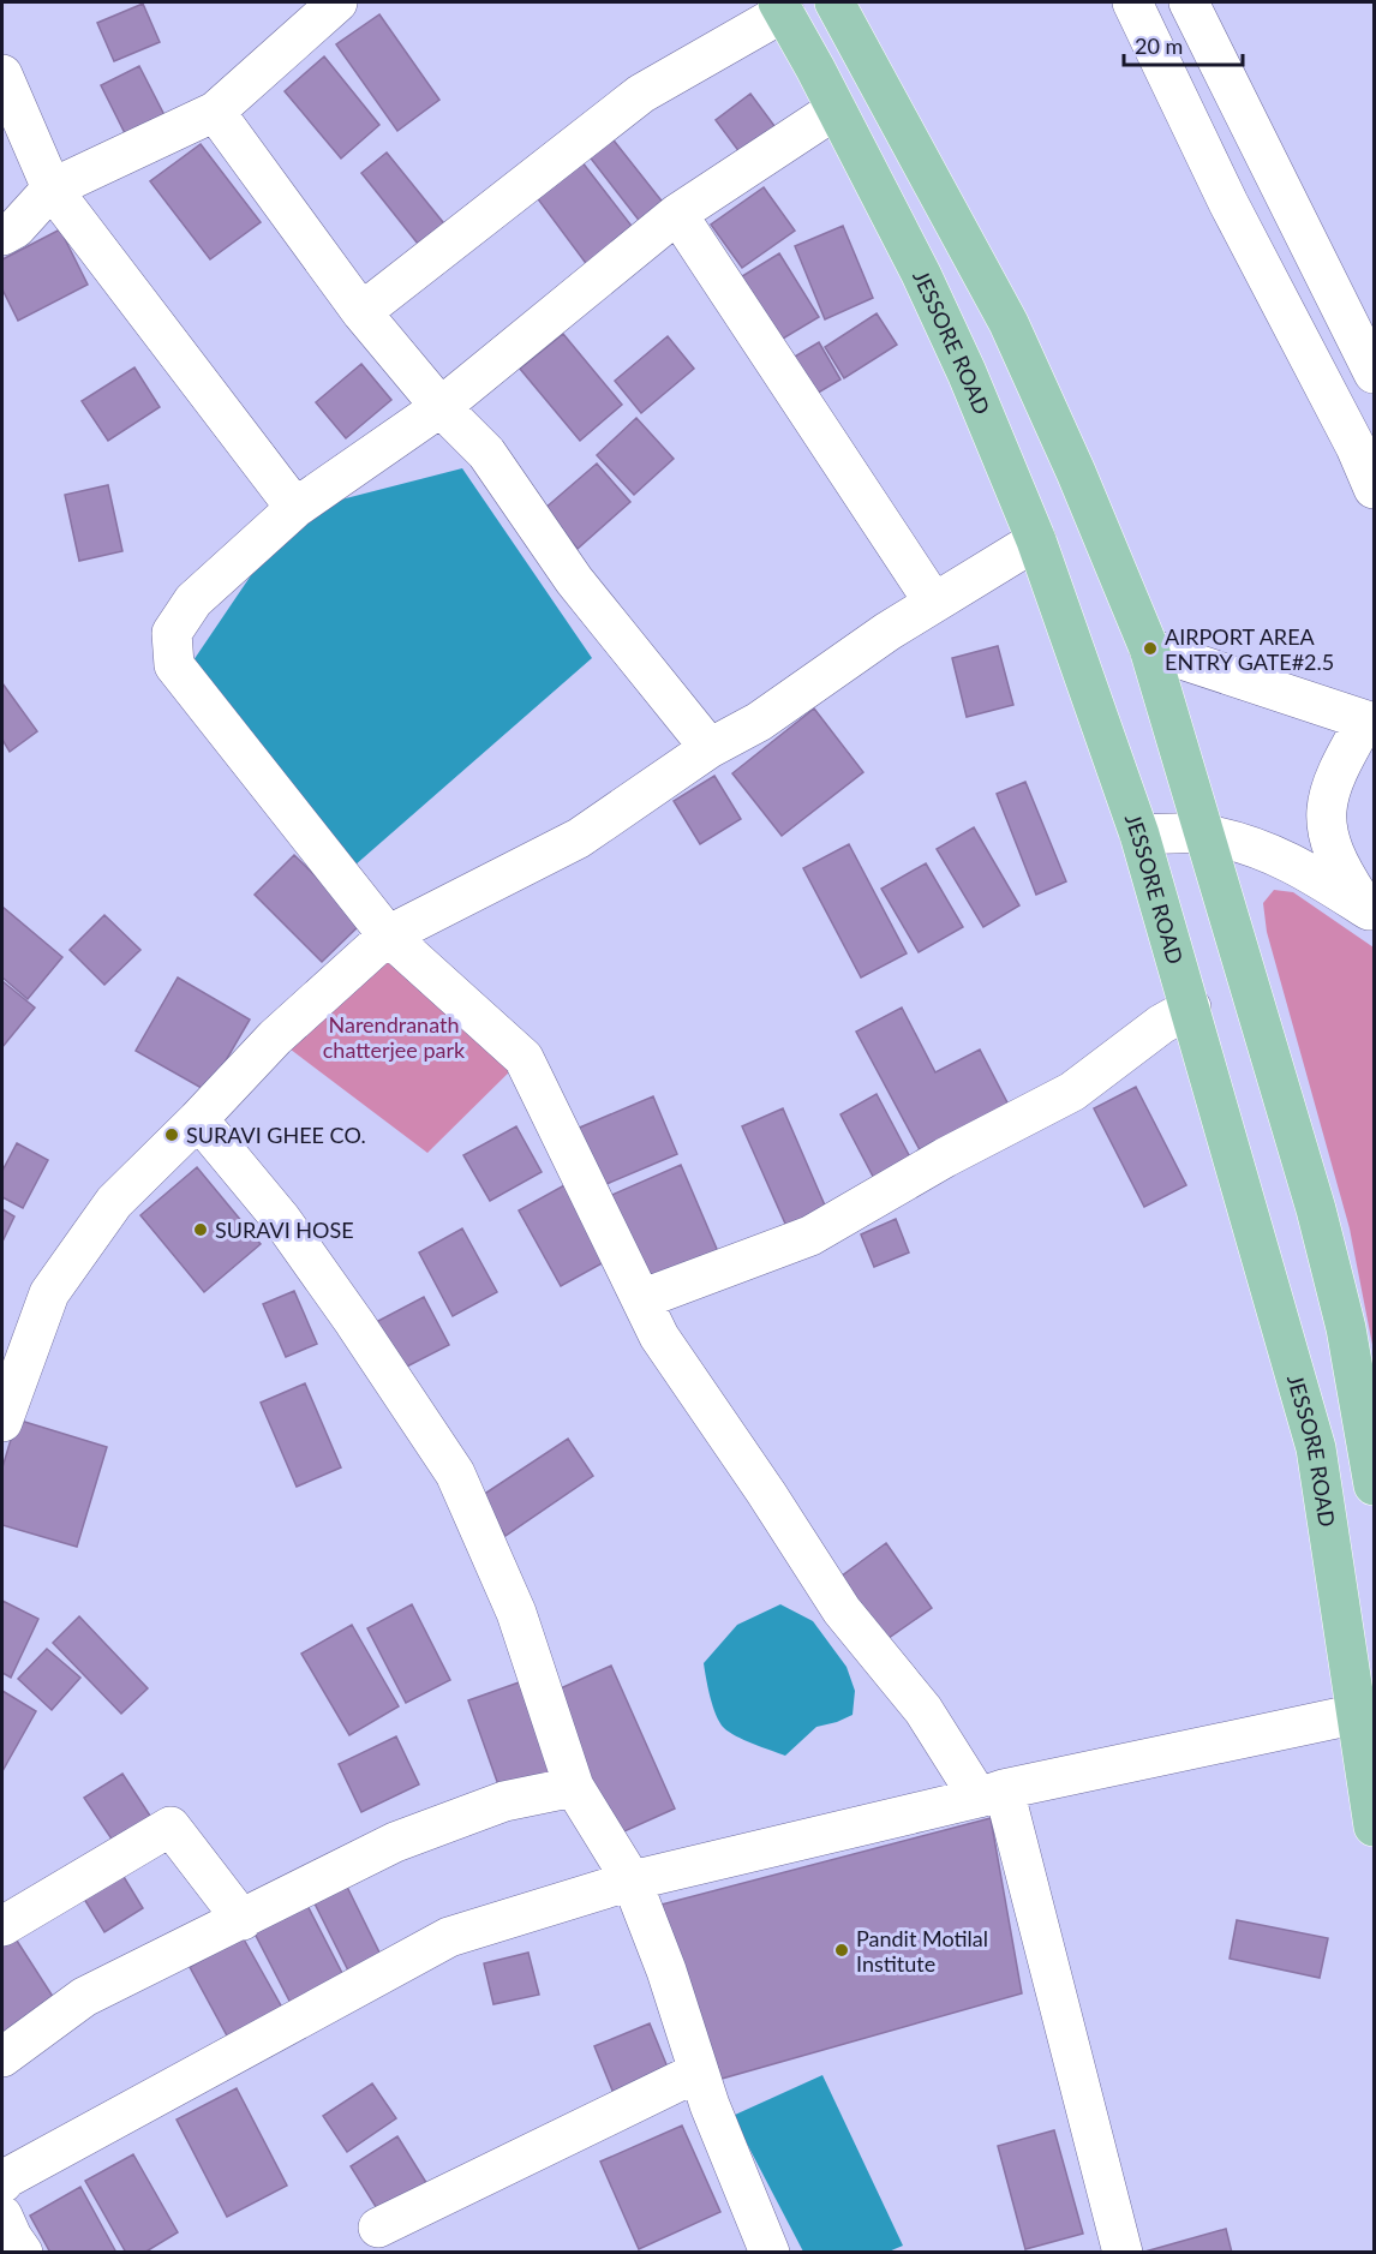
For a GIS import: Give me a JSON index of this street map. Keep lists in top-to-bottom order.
{
  "streets": {
    "main road": ["JESSORE ROAD"]
  },
  "parks": ["Narendranath chatterjee park"],
  "places": [
    "AIRPORT AREA ENTRY GATE#2.5",
    "SURAVI GHEE CO.",
    "SURAVI HOSE",
    "Pandit Motilal Institute"
  ],
  "scale_bar": "20 m"
}
